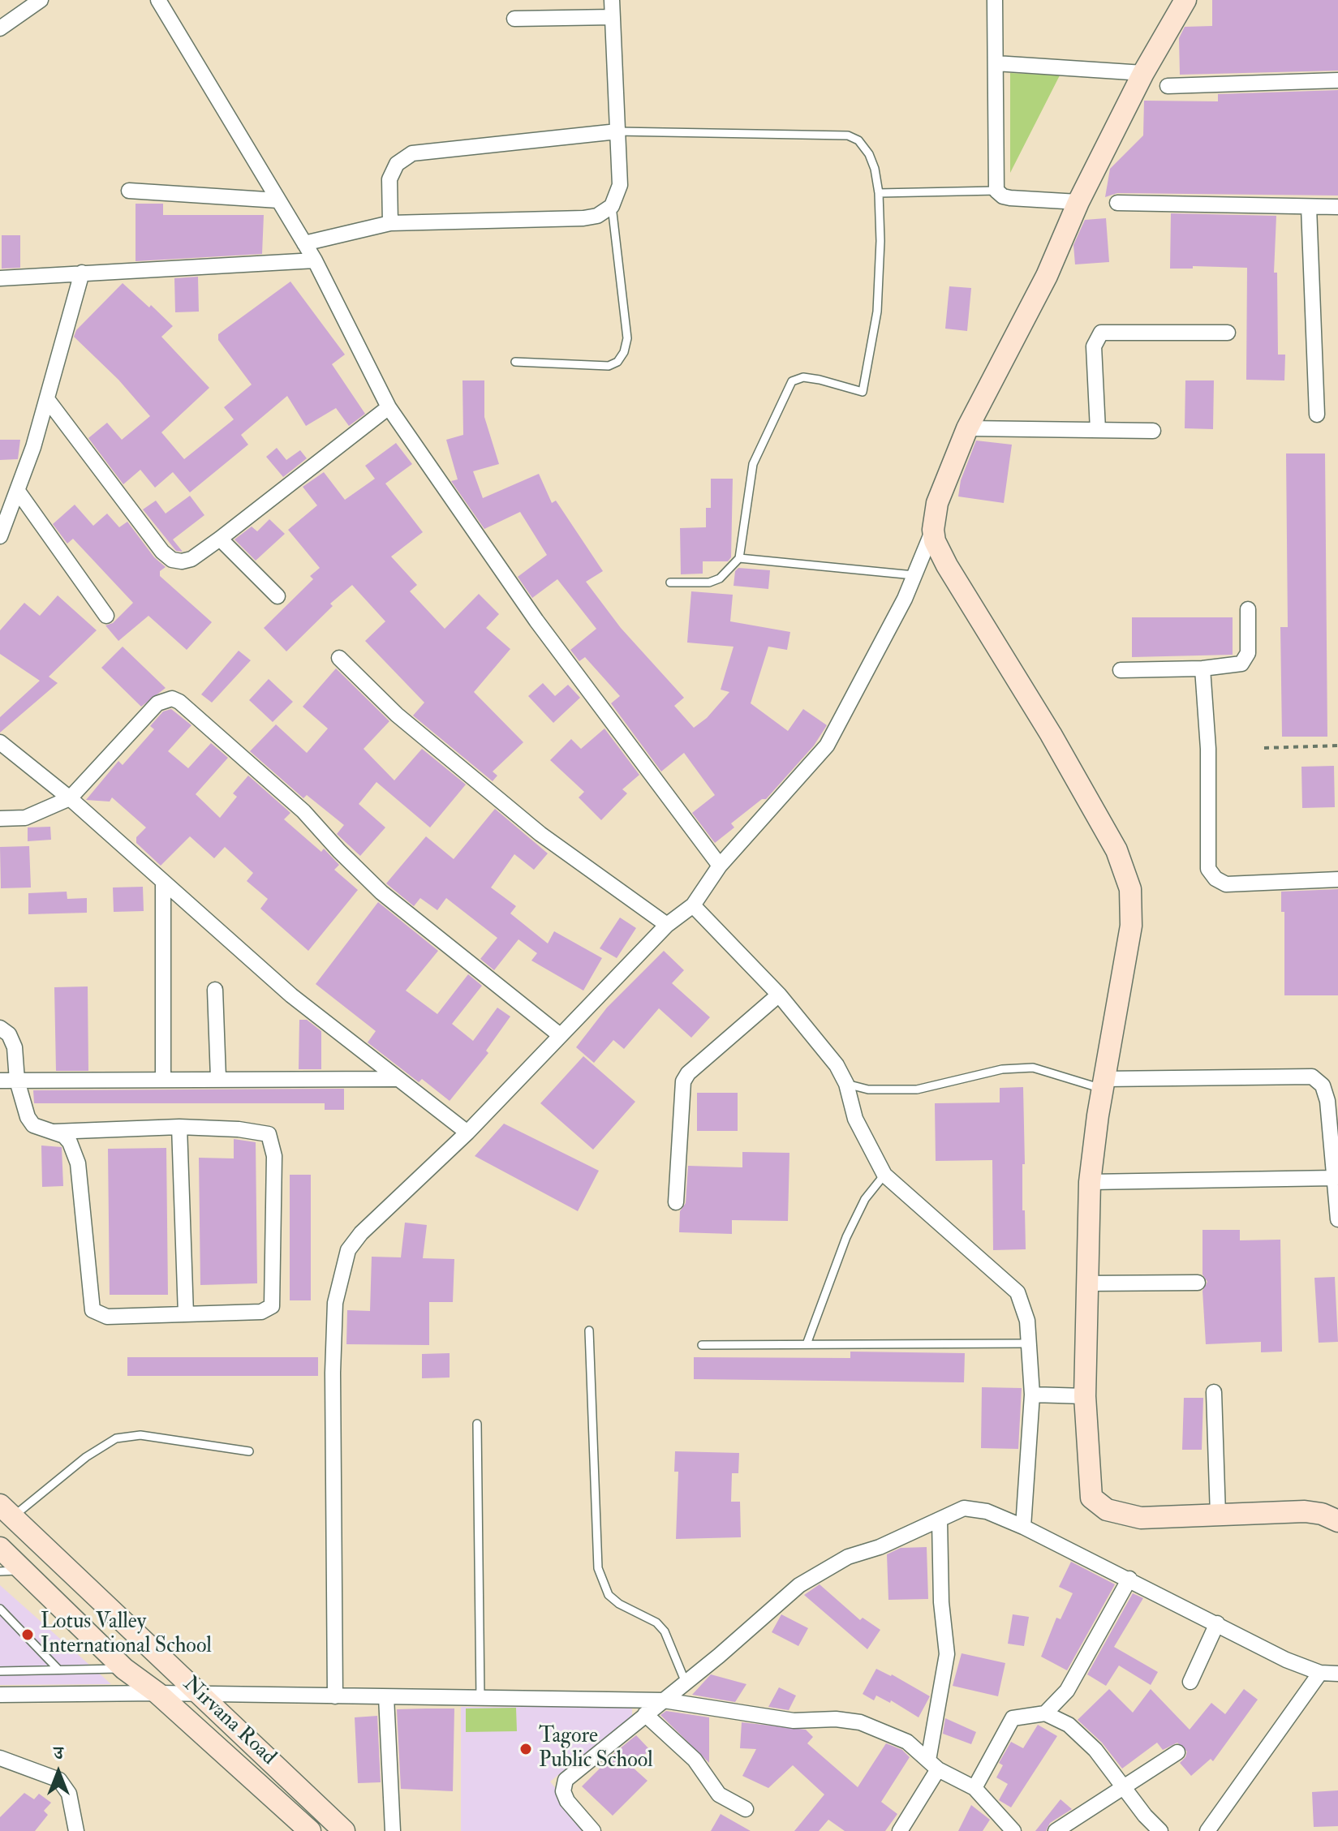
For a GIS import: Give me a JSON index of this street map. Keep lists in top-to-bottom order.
{
  "streets": {
    "street": ["Nirvana Road"]
  },
  "places": ["Lotus Valley International School", "Tagore Public School"],
  "north": "top"
}
